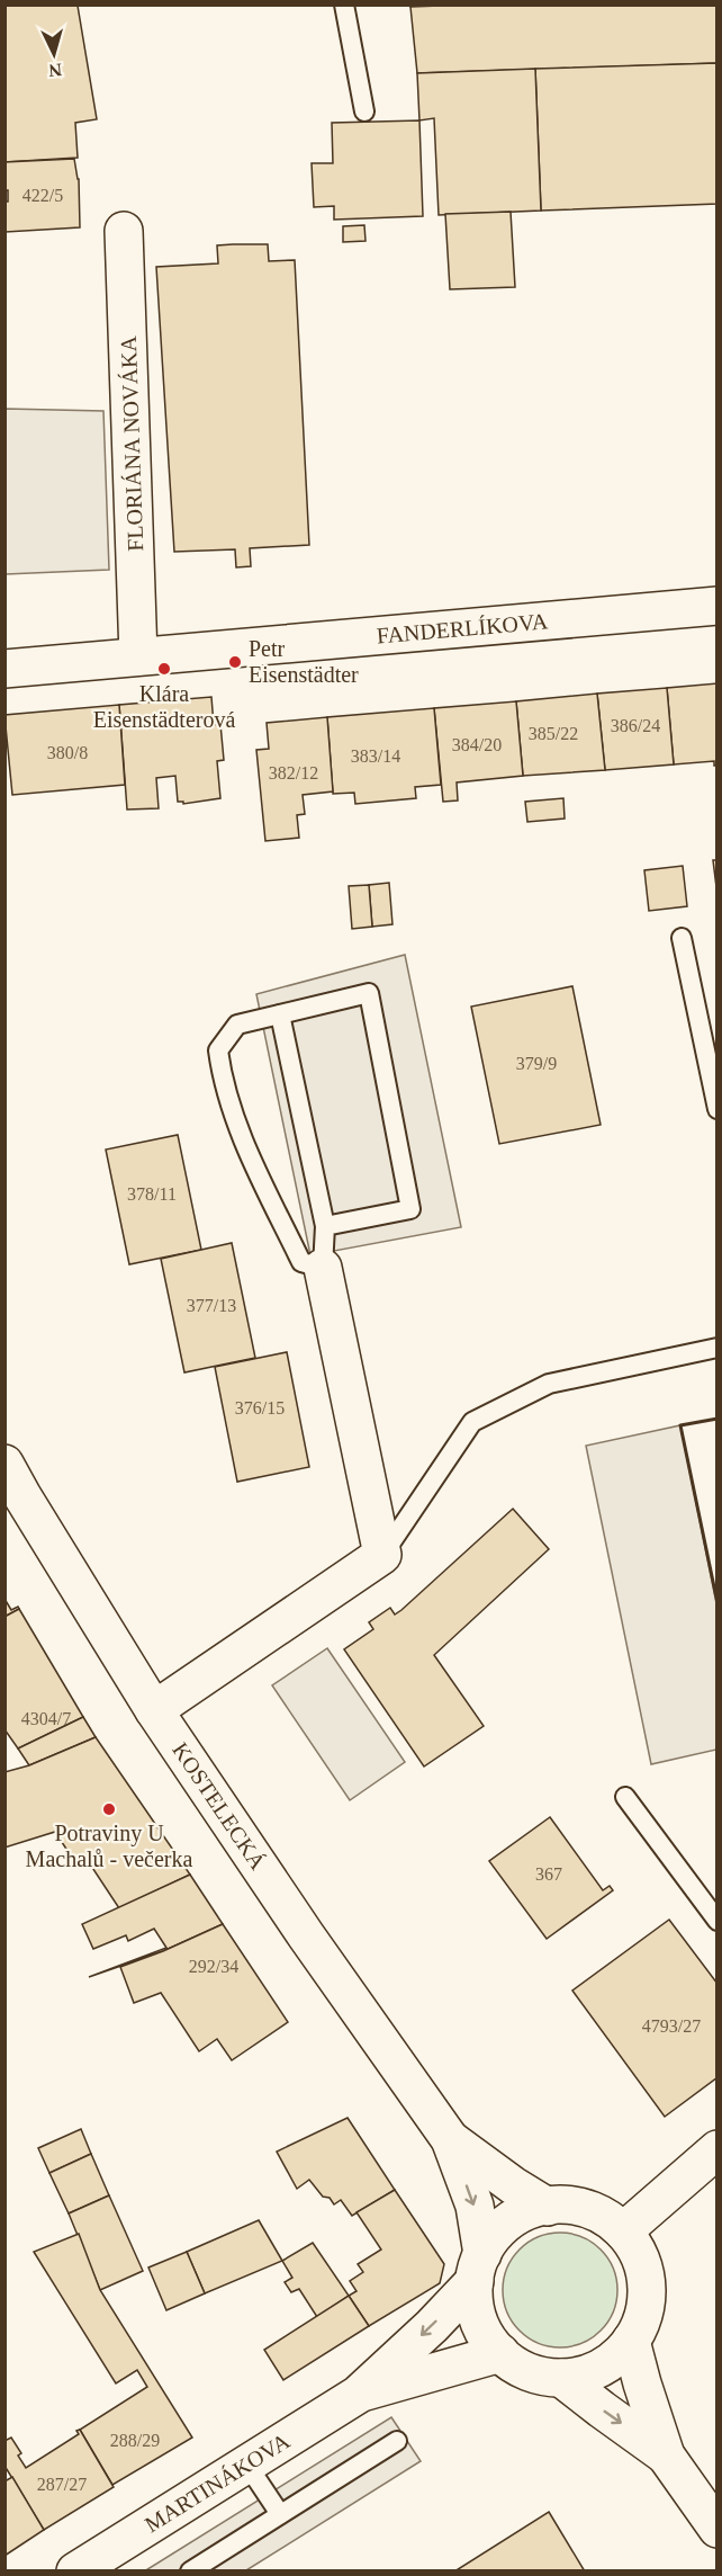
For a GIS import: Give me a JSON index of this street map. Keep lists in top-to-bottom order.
{
  "streets": {
    "street": [
      "FLORIÁNA NOVÁKA",
      "FANDERLÍKOVA",
      "KOSTELECKÁ",
      "MARTINÁKOVA"
    ]
  },
  "crossings": [
    ["FLORIÁNA NOVÁKA", "FANDERLÍKOVA"],
    ["KOSTELECKÁ", "MARTINÁKOVA"]
  ],
  "places": ["Petr Eisenstädter", "Klára Eisenstädterová", "Potraviny U Machalů - večerka"],
  "house_numbers": [
    "422/5",
    "386/24",
    "385/22",
    "384/20",
    "380/8",
    "383/14",
    "382/12",
    "379/9",
    "378/11",
    "377/13",
    "376/15",
    "4304/7",
    "367",
    "292/34",
    "4793/27",
    "288/29",
    "287/27"
  ],
  "north": "bottom"
}
